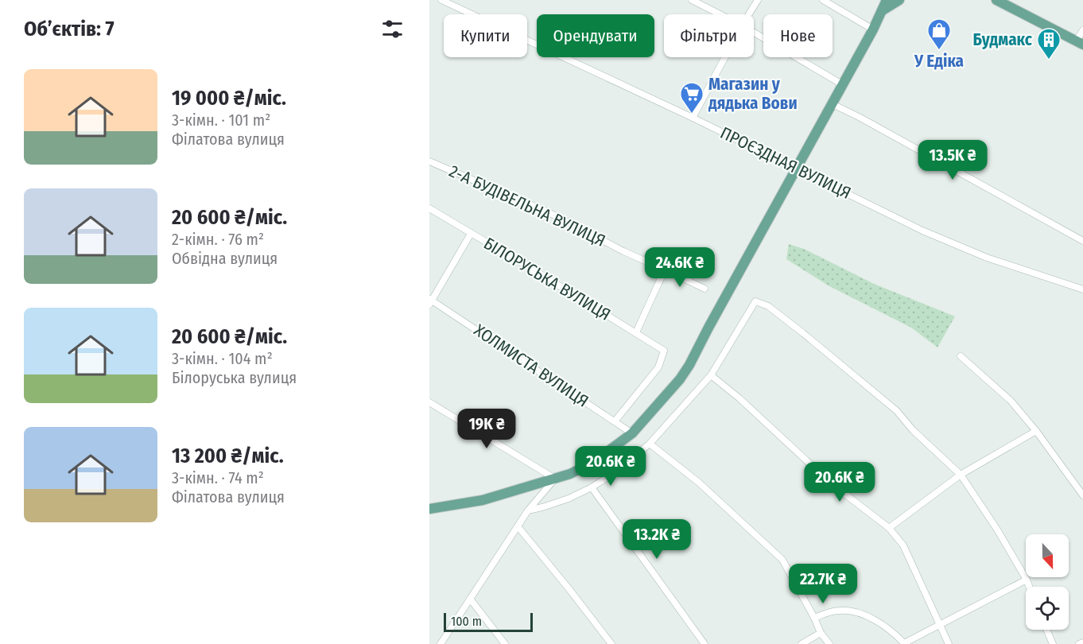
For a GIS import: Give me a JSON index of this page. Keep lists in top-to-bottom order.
{
  "streets": {
    "street": [
      "ПРОЄЗДНАЯ ВУЛИЦЯ",
      "2-А БУДІВЕЛЬНА ВУЛИЦЯ",
      "БІЛОРУСЬКА ВУЛИЦЯ",
      "ХОЛМИСТА ВУЛИЦЯ"
    ]
  },
  "crossings": [
    ["БІЛОРУСЬКА ВУЛИЦЯ", "ХОЛМИСТА ВУЛИЦЯ"]
  ],
  "places": {
    "shop": ["У Едіка"],
    "building": ["Будмакс"],
    "supermarket": ["Магазин у дядька Вови"]
  },
  "scale_bar": "100 m",
  "north": "bottom",
  "page": {
    "heading": "Об’єктів: 7",
    "chip": [
      "Купити",
      "Орендувати",
      "Фільтри",
      "Нове"
    ],
    "list": [
      {
        "name": "19 000 ₴/міс.",
        "note": "3-кімн. · 101 m² · Філатова вулиця"
      },
      {
        "name": "20 600 ₴/міс.",
        "note": "2-кімн. · 76 m² · Обвідна вулиця"
      },
      {
        "name": "20 600 ₴/міс.",
        "note": "3-кімн. · 104 m² · Білоруська вулиця"
      },
      {
        "name": "13 200 ₴/міс.",
        "note": "3-кімн. · 74 m² · Філатова вулиця"
      }
    ],
    "price": [
      "13.5K ₴",
      "24.6K ₴",
      "19K ₴",
      "20.6K ₴",
      "20.6K ₴",
      "13.2K ₴",
      "22.7K ₴"
    ],
    "scale": "100 m"
  }
}
